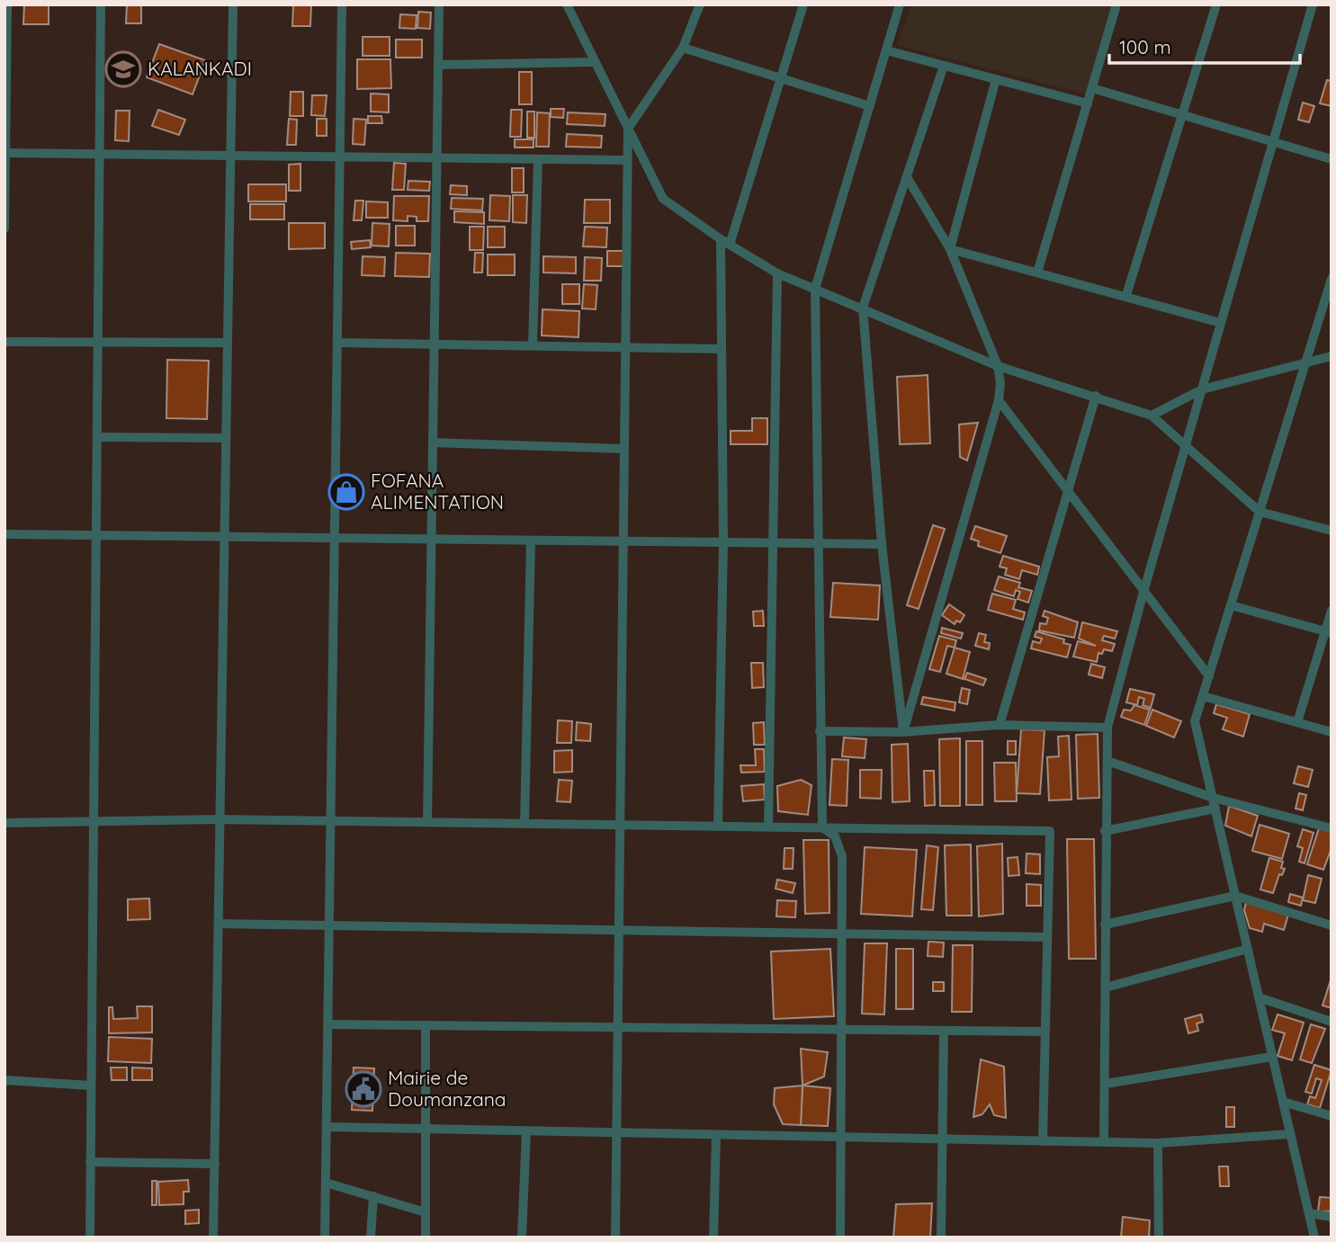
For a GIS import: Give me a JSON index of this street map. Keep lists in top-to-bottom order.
{
  "places": {
    "school or university": ["KALANKADI"],
    "shop": ["FOFANA ALIMENTATION"],
    "public building": ["Mairie de Doumanzana"]
  },
  "scale_bar": "100 m"
}
